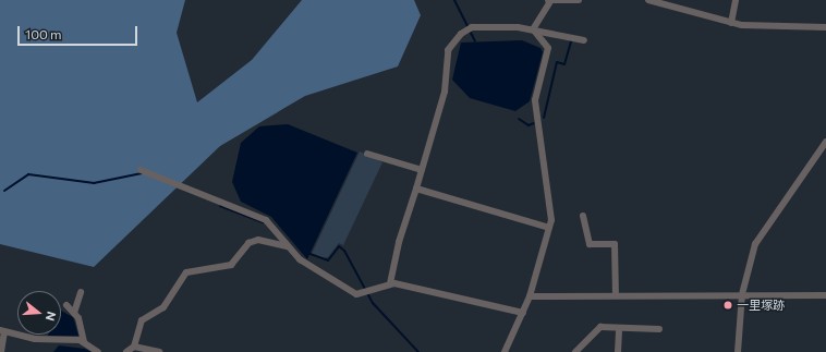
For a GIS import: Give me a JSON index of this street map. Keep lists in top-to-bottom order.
{
  "places": ["一里塚跡"],
  "scale_bar": "100 m",
  "north": "right"
}
